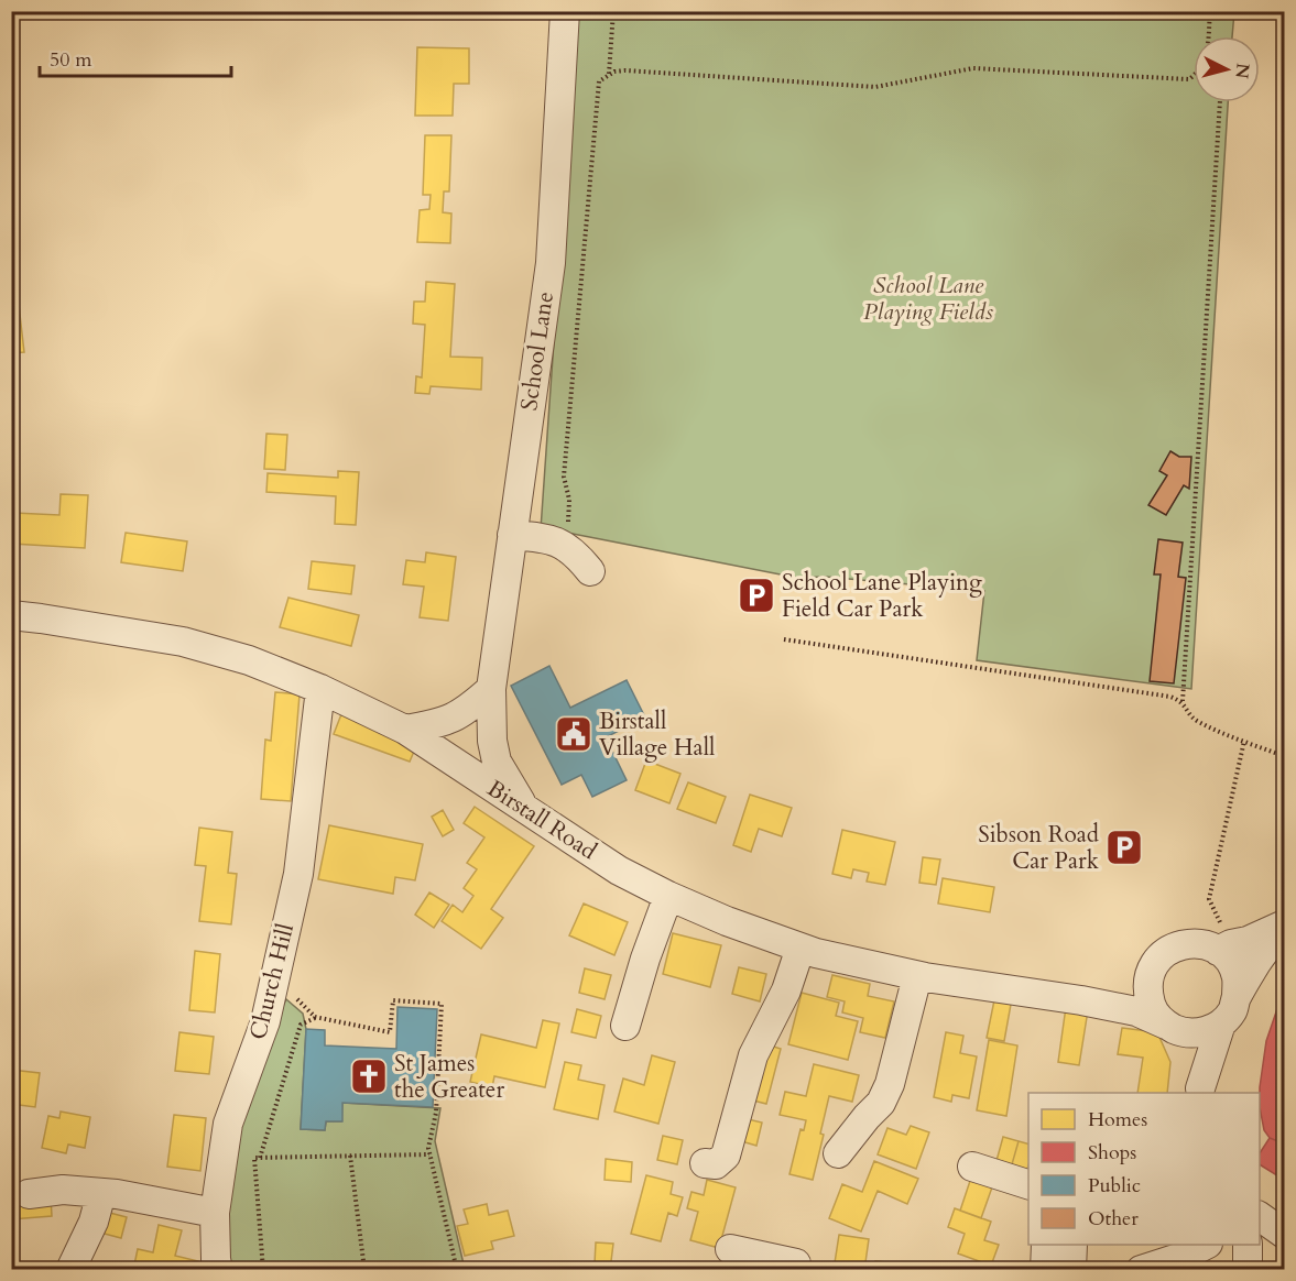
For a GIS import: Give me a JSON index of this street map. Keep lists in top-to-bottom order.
{
  "streets": {
    "street": ["School Lane", "Birstall Road", "Church Hill"]
  },
  "crossings": [
    ["School Lane", "Birstall Road"],
    ["Birstall Road", "Church Hill"]
  ],
  "parks": ["School Lane Playing Fields"],
  "places": {
    "parking": ["School Lane Playing Field Car Park", "Sibson Road Car Park"],
    "public building": ["Birstall Village Hall"],
    "church": ["St James the Greater"]
  },
  "legend": [
    "Homes",
    "Shops",
    "Public",
    "Other"
  ],
  "scale_bar": "50 m",
  "north": "right"
}
